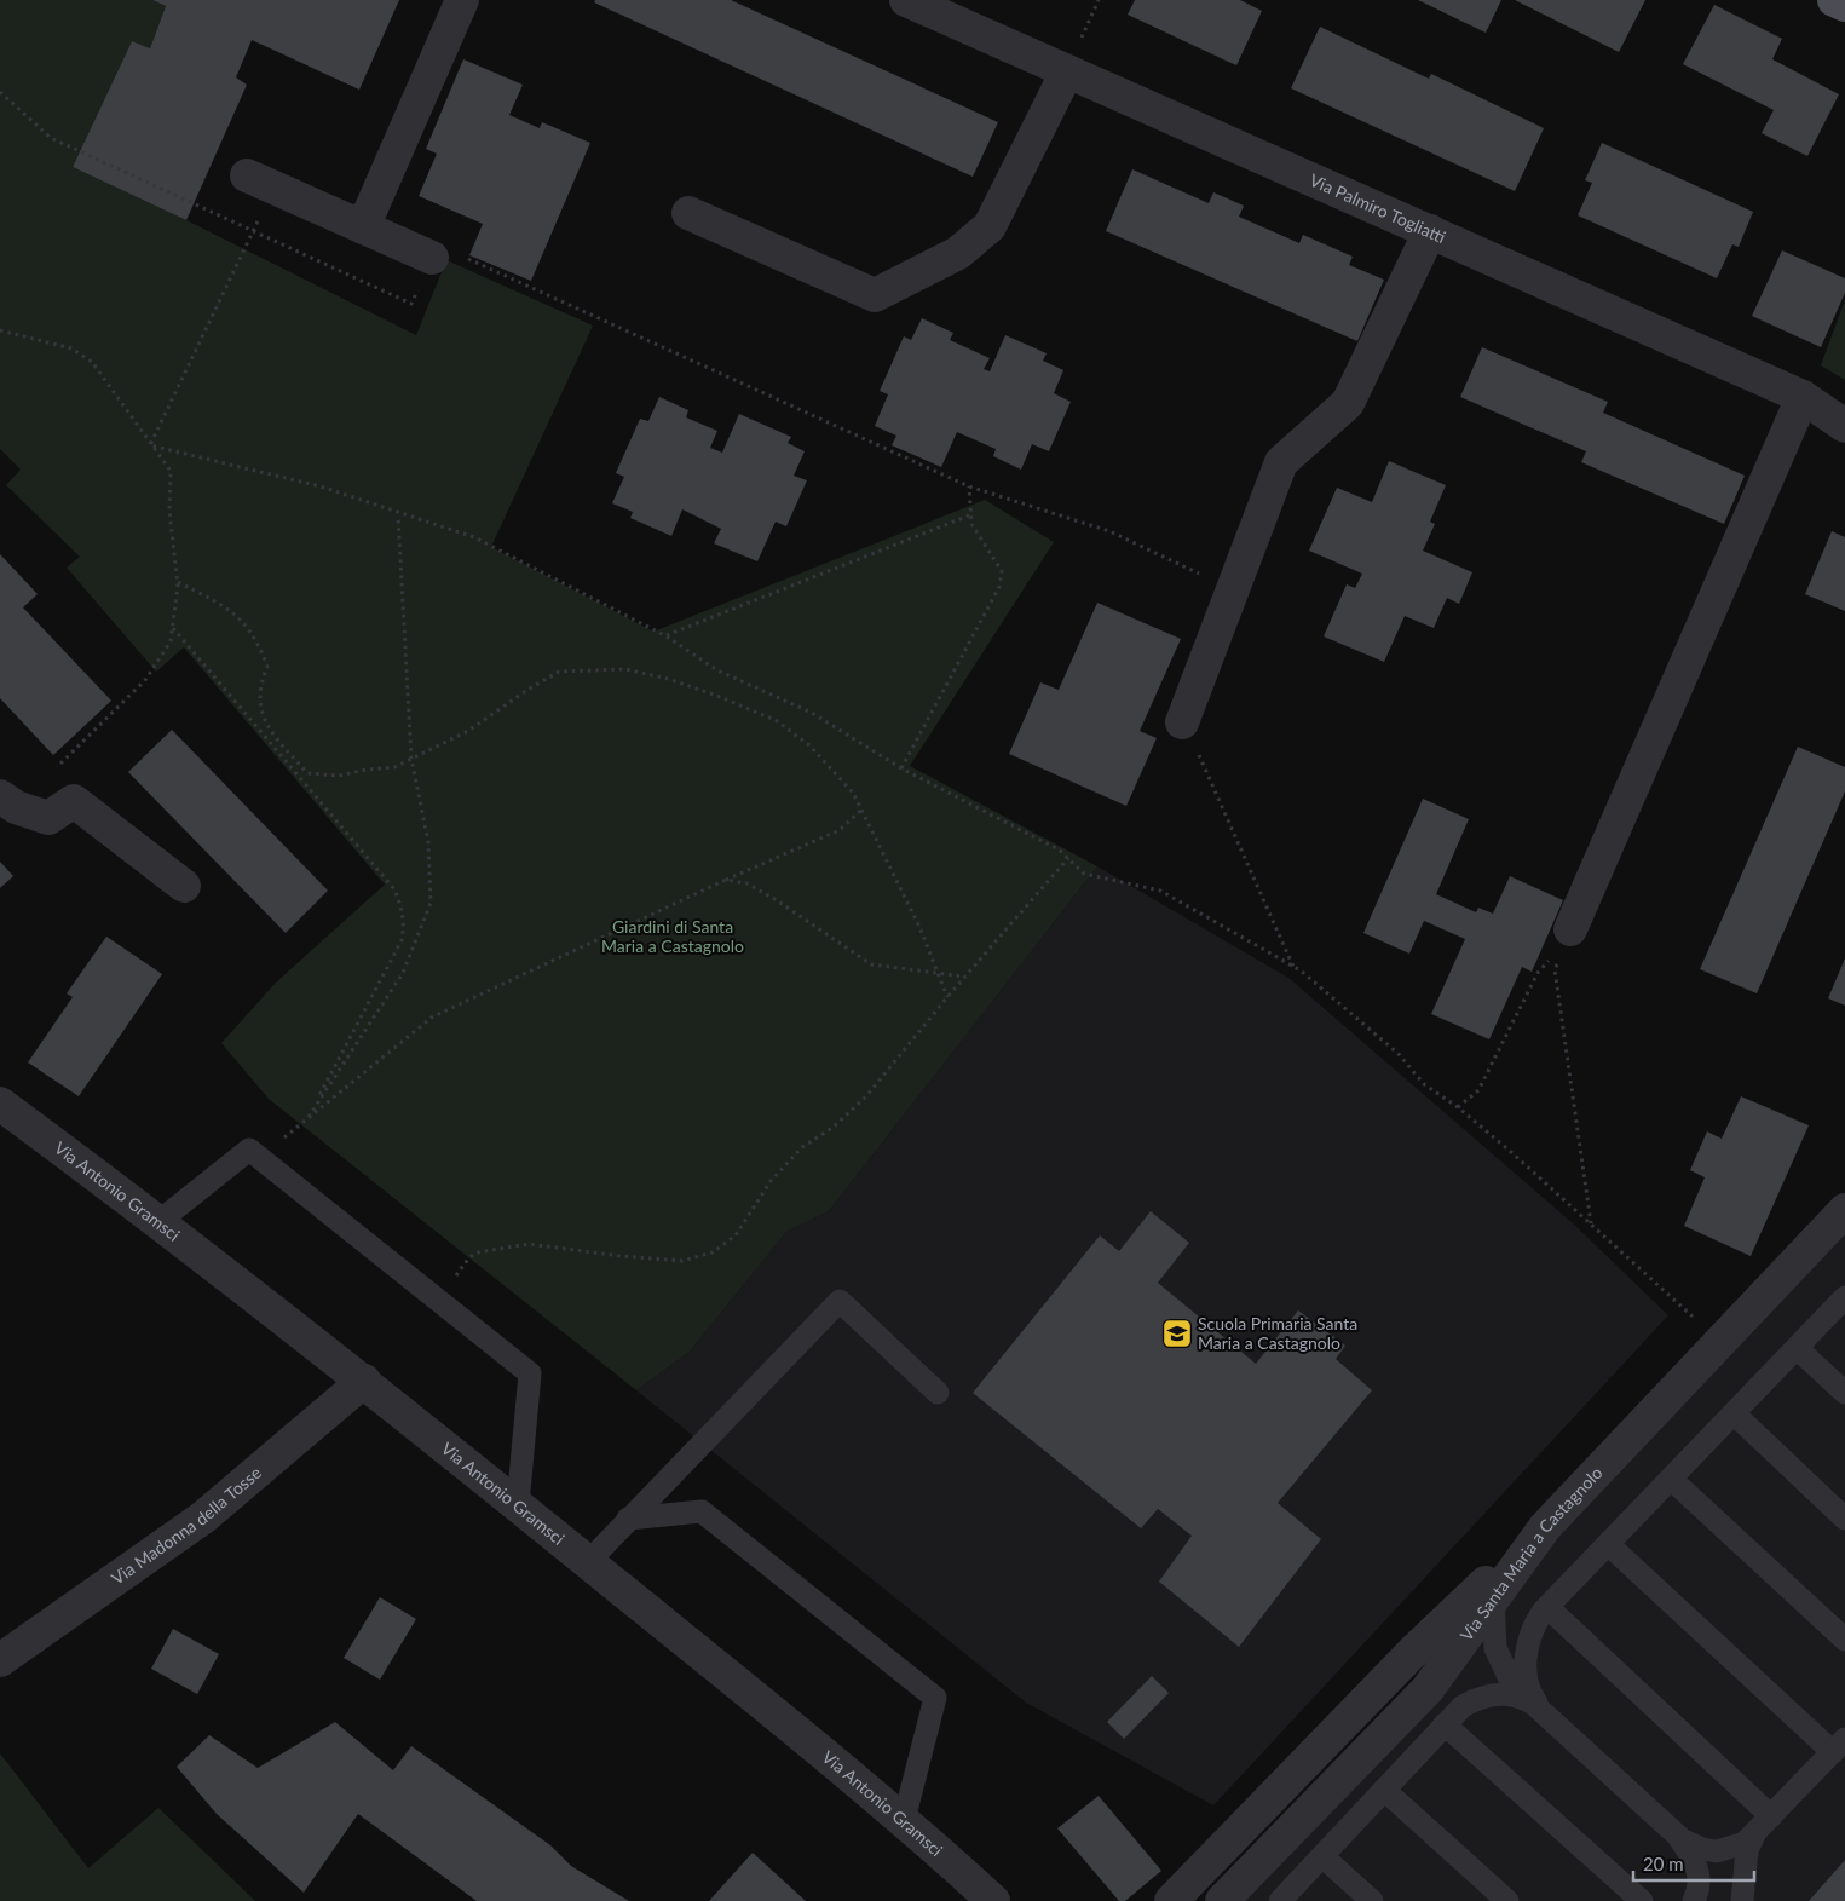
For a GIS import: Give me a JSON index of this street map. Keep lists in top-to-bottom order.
{
  "streets": {
    "street": [
      "Via Palmiro Togliatti",
      "Via Antonio Gramsci",
      "Via Madonna della Tosse",
      "Via Santa Maria a Castagnolo"
    ]
  },
  "crossings": [
    ["Via Antonio Gramsci", "Via Madonna della Tosse"]
  ],
  "parks": ["Giardini di Santa Maria a Castagnolo"],
  "places": {
    "school or university": ["Scuola Primaria Santa Maria a Castagnolo"]
  },
  "scale_bar": "20 m"
}
